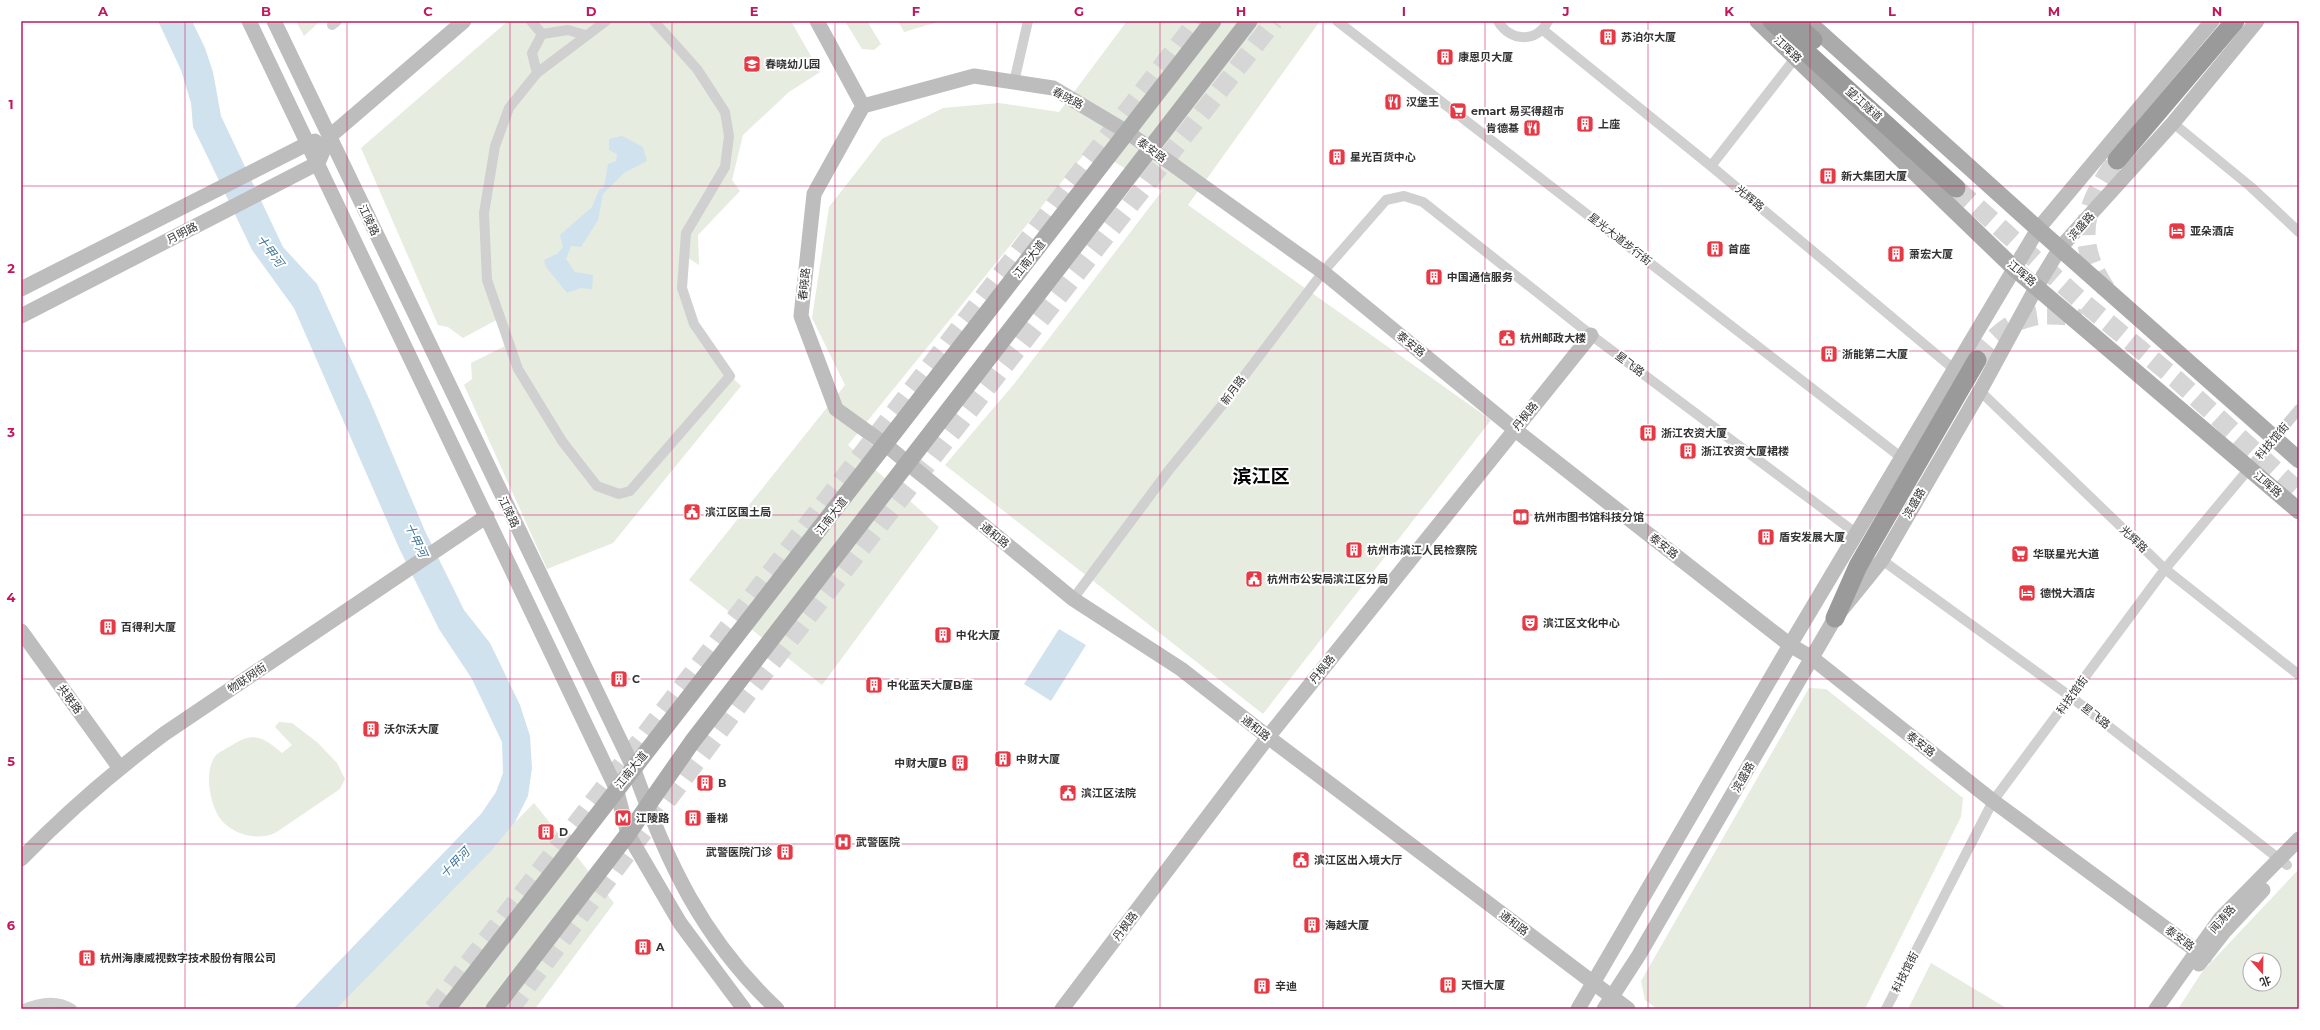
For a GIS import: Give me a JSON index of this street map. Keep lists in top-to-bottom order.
{
  "streets": {
    "highway": ["望江隧道"],
    "main road": ["江晖路", "江南大道"],
    "street": [
      "春晓路",
      "泰安路",
      "光辉路",
      "江陵路",
      "滨盛路",
      "月明路",
      "星光大道步行街",
      "星飞路",
      "新月路",
      "丹枫路",
      "科技馆街",
      "通和路",
      "物联网街",
      "共联路",
      "闻涛路"
    ]
  },
  "crossings": [
    ["江晖路", "滨盛路"],
    ["江晖路", "科技馆街"],
    ["春晓路", "泰安路"],
    ["春晓路", "江南大道"],
    ["春晓路", "通和路"],
    ["泰安路", "滨盛路"],
    ["泰安路", "江南大道"],
    ["泰安路", "新月路"],
    ["泰安路", "丹枫路"],
    ["泰安路", "科技馆街"],
    ["泰安路", "闻涛路"],
    ["光辉路", "滨盛路"],
    ["光辉路", "科技馆街"],
    ["江陵路", "月明路"],
    ["江陵路", "江南大道"],
    ["江陵路", "物联网街"],
    ["滨盛路", "星飞路"],
    ["滨盛路", "通和路"],
    ["江南大道", "通和路"],
    ["星飞路", "新月路"],
    ["星飞路", "丹枫路"],
    ["星飞路", "科技馆街"],
    ["星飞路", "闻涛路"],
    ["新月路", "通和路"],
    ["丹枫路", "通和路"],
    ["物联网街", "共联路"]
  ],
  "districts": ["滨江区"],
  "water": ["十甲河"],
  "places": {
    "building": [
      "苏泊尔大厦",
      "康恩贝大厦",
      "上座",
      "星光百货中心",
      "新大集团大厦",
      "首座",
      "萧宏大厦",
      "中国通信服务",
      "浙能第二大厦",
      "浙江农资大厦",
      "浙江农资大厦裙楼",
      "盾安发展大厦",
      "杭州市滨江人民检察院",
      "百得利大厦",
      "中化大厦",
      "C",
      "中化蓝天大厦B座",
      "沃尔沃大厦",
      "中财大厦",
      "中财大厦B",
      "B",
      "垂梯",
      "D",
      "武警医院门诊",
      "海越大厦",
      "A",
      "杭州海康威视数字技术股份有限公司",
      "天恒大厦",
      "辛迪"
    ],
    "school or university": ["春晓幼儿园"],
    "restaurant": ["汉堡王", "肯德基"],
    "supermarket": ["emart 易买得超市", "华联星光大道"],
    "hotel": ["亚朵酒店", "德悦大酒店"],
    "public building": [
      "杭州邮政大楼",
      "滨江区国土局",
      "杭州市公安局滨江区分局",
      "滨江区法院",
      "滨江区出入境大厅"
    ],
    "library": ["杭州市图书馆科技分馆"],
    "theatre": ["滨江区文化中心"],
    "metro station": ["江陵路"],
    "hospital": ["武警医院"]
  },
  "north": "bottom",
  "grid": {
    "columns": [
      "A",
      "B",
      "C",
      "D",
      "E",
      "F",
      "G",
      "H",
      "I",
      "J",
      "K",
      "L",
      "M",
      "N"
    ],
    "rows": [
      "1",
      "2",
      "3",
      "4",
      "5",
      "6"
    ]
  }
}
